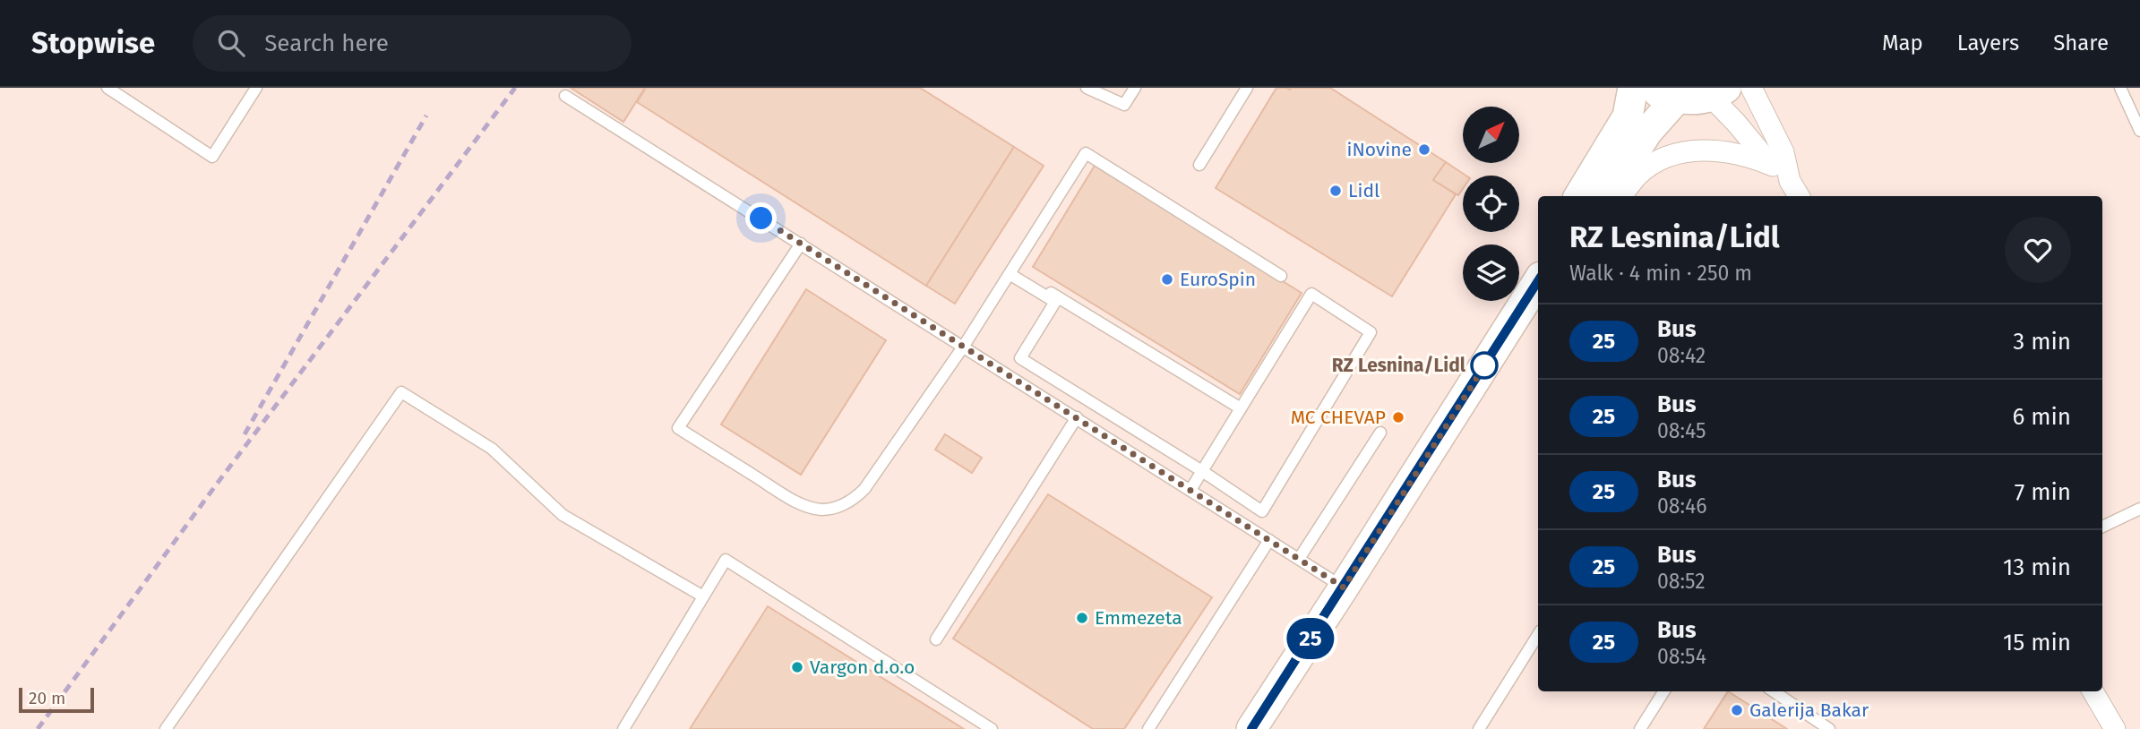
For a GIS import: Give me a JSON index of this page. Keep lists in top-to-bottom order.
{
  "places": [
    "iNovine",
    "Lidl",
    "EuroSpin",
    "RZ Lesnina/Lidl",
    "MC CHEVAP",
    "Emmezeta",
    "Vargon d.o.o",
    "Galerija Bakar"
  ],
  "lines": ["bus line 25"],
  "scale_bar": "20 m",
  "north": "top right",
  "page": {
    "header": "Stopwise",
    "search": "Search here",
    "nav": ["Map", "Layers", "Share"],
    "on_map": "25",
    "heading": ["RZ Lesnina/Lidl", "Walk · 4 min · 250 m"],
    "list": [
      {
        "mark": "25",
        "name": "Bus",
        "note": "08:42",
        "value": "3 min"
      },
      {
        "mark": "25",
        "name": "Bus",
        "note": "08:45",
        "value": "6 min"
      },
      {
        "mark": "25",
        "name": "Bus",
        "note": "08:46",
        "value": "7 min"
      },
      {
        "mark": "25",
        "name": "Bus",
        "note": "08:52",
        "value": "13 min"
      },
      {
        "mark": "25",
        "name": "Bus",
        "note": "08:54",
        "value": "15 min"
      }
    ],
    "scale": "20 m"
  }
}
